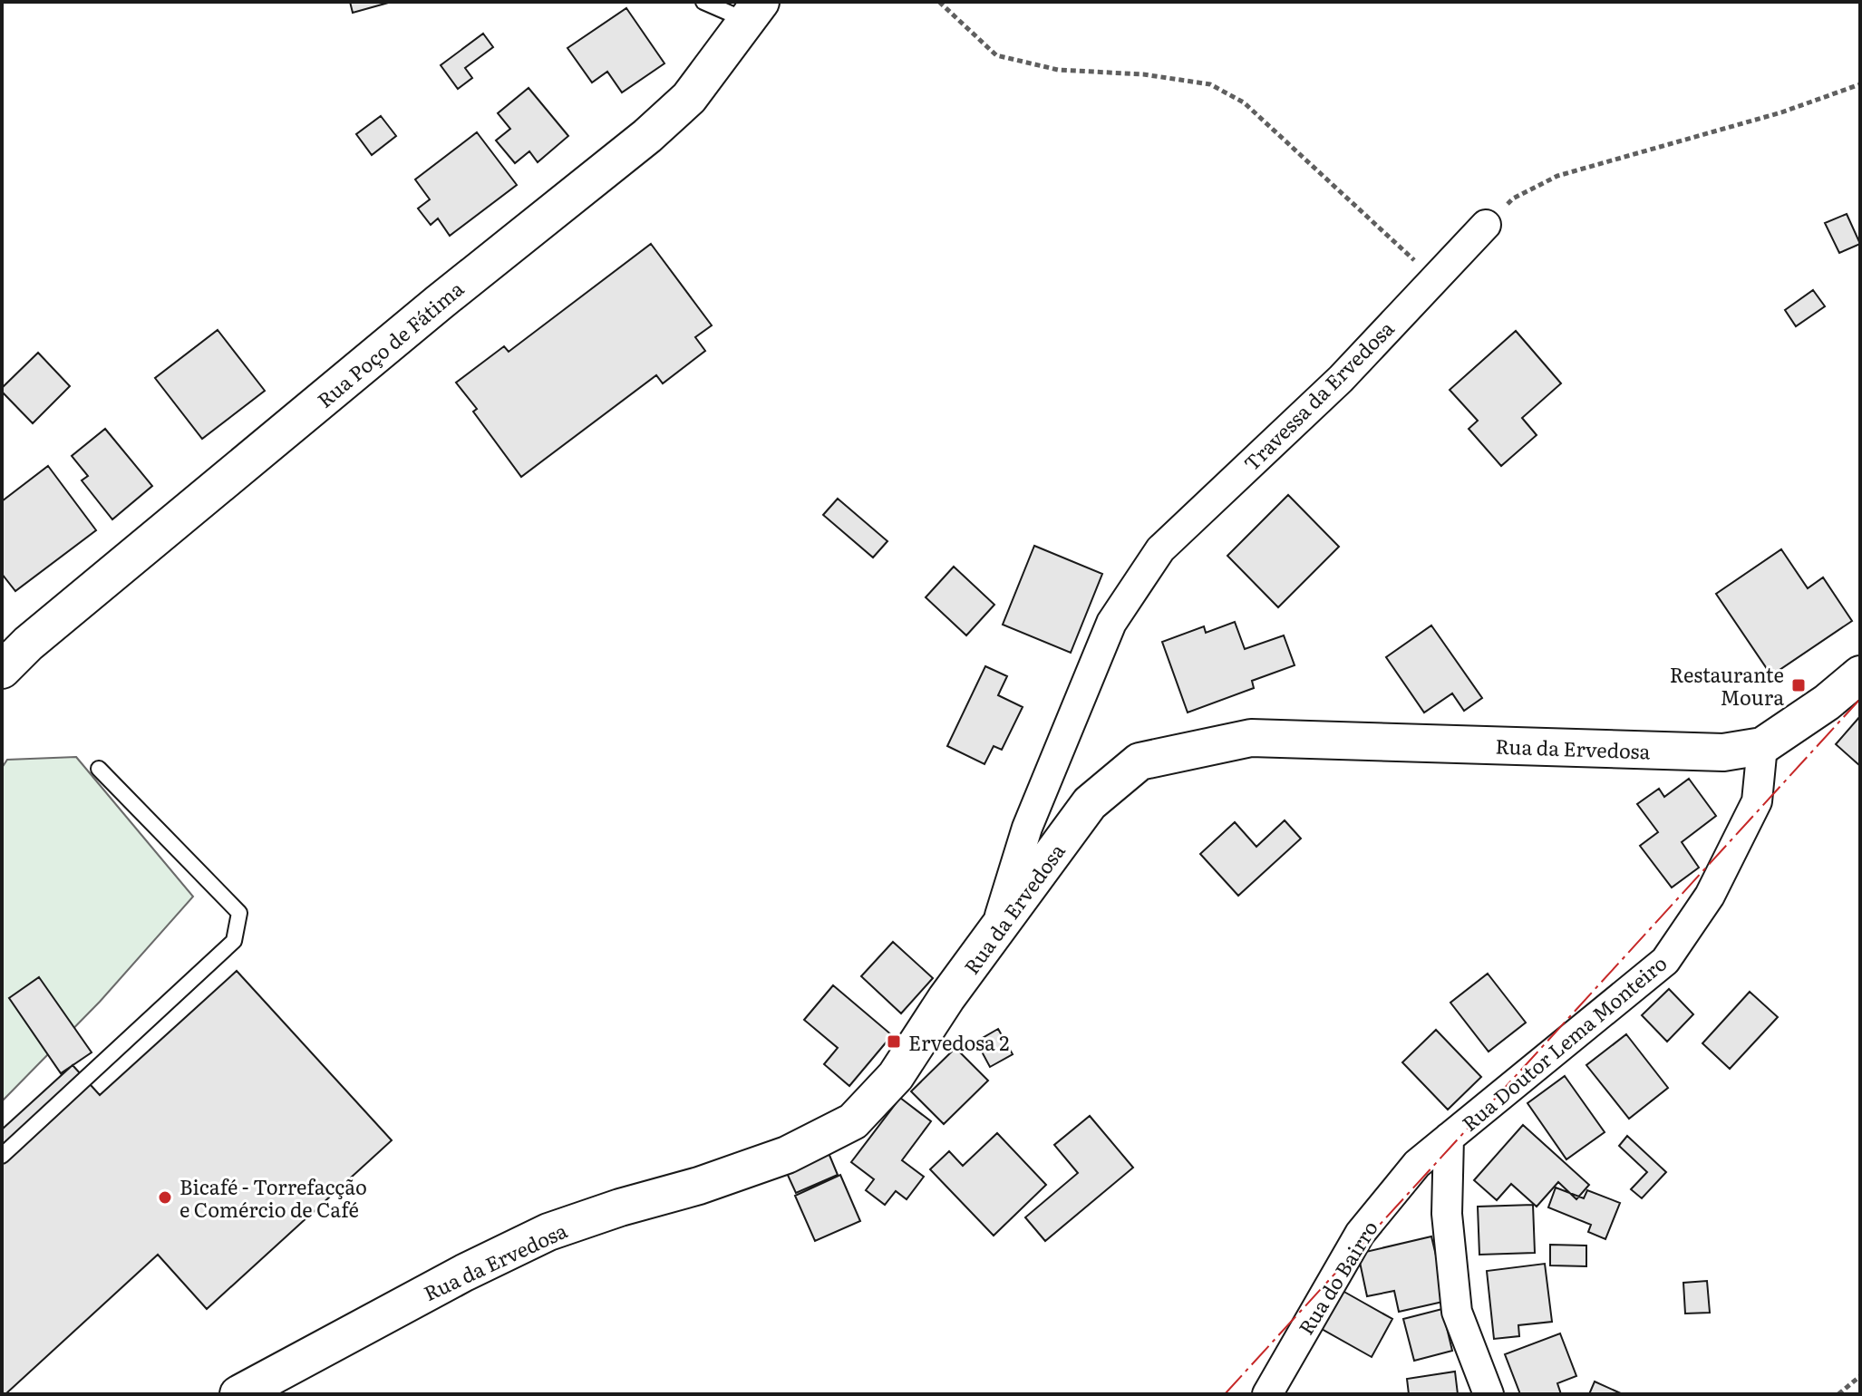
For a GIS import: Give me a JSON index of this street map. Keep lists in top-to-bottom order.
{
  "streets": {
    "street": [
      "Rua Poço de Fátima",
      "Travessa da Ervedosa",
      "Rua da Ervedosa",
      "Rua Doutor Lema Monteiro",
      "Rua do Bairro"
    ]
  },
  "crossings": [
    ["Travessa da Ervedosa", "Rua da Ervedosa"],
    ["Rua da Ervedosa", "Rua Doutor Lema Monteiro"],
    ["Rua Doutor Lema Monteiro", "Rua do Bairro"]
  ],
  "places": {
    "transit": ["Restaurante Moura", "Ervedosa 2"],
    "other": ["Bicafé - Torrefacção e Comércio de Café"]
  }
}
